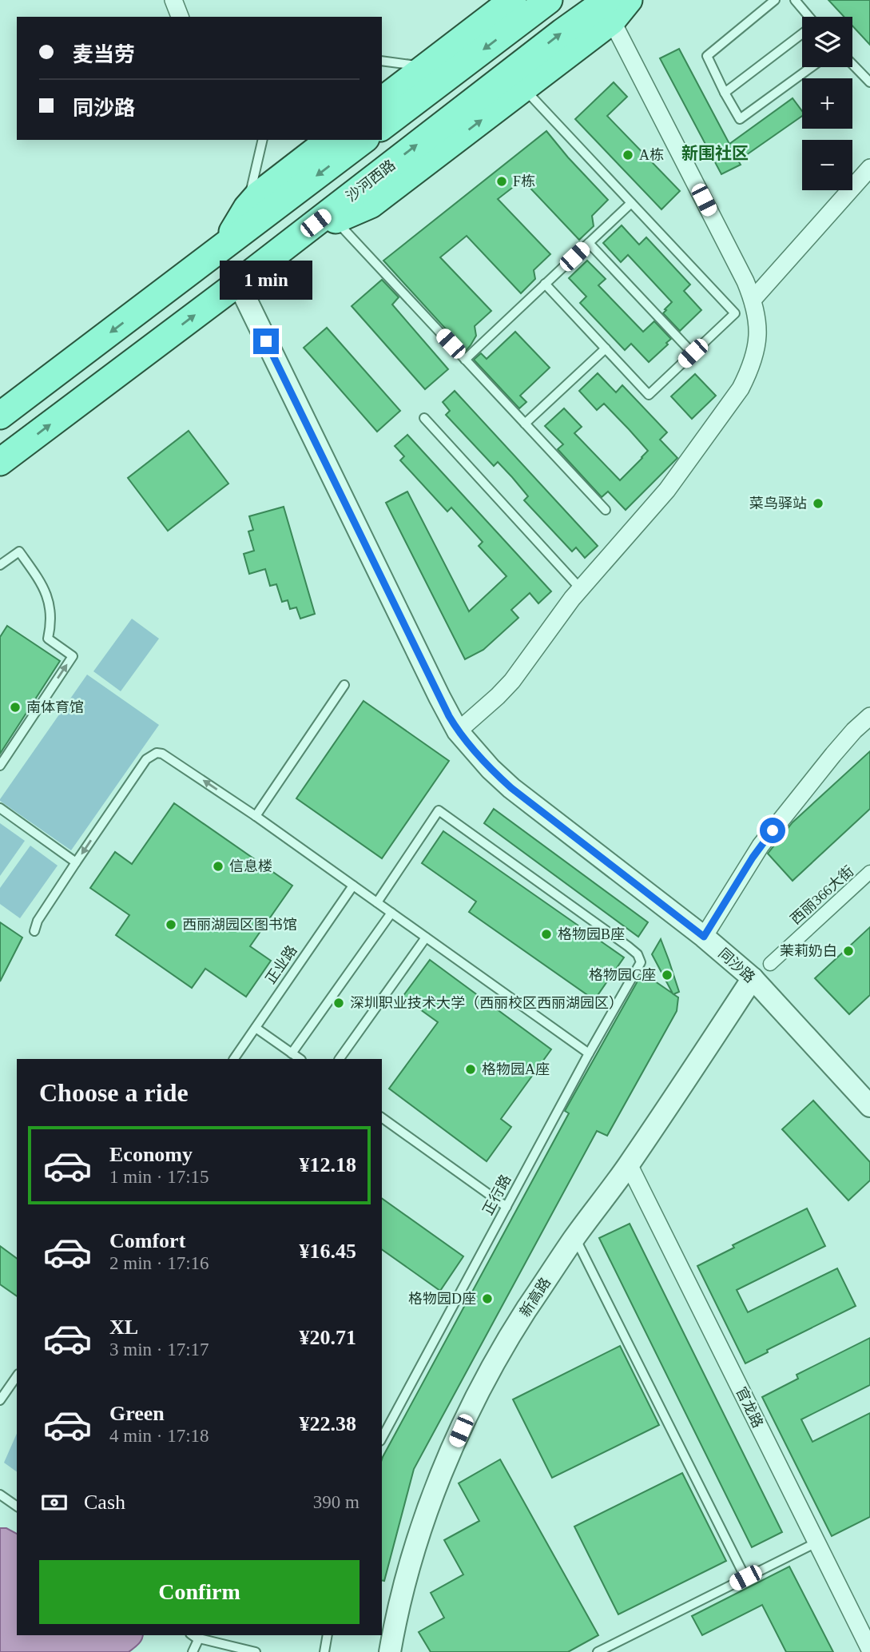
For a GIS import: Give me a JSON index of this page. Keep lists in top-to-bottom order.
{
  "streets": {
    "main road": ["沙河西路"],
    "street": [
      "西丽366大街",
      "同沙路",
      "新高路",
      "官龙路"
    ],
    "lane": ["正业路", "正行路"]
  },
  "crossings": [
    ["沙河西路", "同沙路"],
    ["同沙路", "新高路"],
    ["新高路", "官龙路"]
  ],
  "districts": ["新围社区"],
  "places": [
    "A栋",
    "F栋",
    "菜鸟驿站",
    "南体育馆",
    "信息楼",
    "西丽湖园区图书馆",
    "格物园B座",
    "茉莉奶白",
    "格物园C座",
    "深圳职业技术大学（西丽校区西丽湖园区）",
    "格物园A座",
    "格物园D座"
  ],
  "page": {
    "map_buttons": ["+", "−"],
    "banner": ["麦当劳", "同沙路"],
    "bubble": "1 min",
    "heading": "Choose a ride",
    "list": [
      {
        "name": "Economy",
        "note": "1 min · 17:15",
        "value": "¥12.18"
      },
      {
        "name": "Comfort",
        "note": "2 min · 17:16",
        "value": "¥16.45"
      },
      {
        "name": "XL",
        "note": "3 min · 17:17",
        "value": "¥20.71"
      },
      {
        "name": "Green",
        "note": "4 min · 17:18",
        "value": "¥22.38"
      }
    ],
    "pay": ["Cash", "390 m"],
    "buttons": "Confirm"
  }
}
